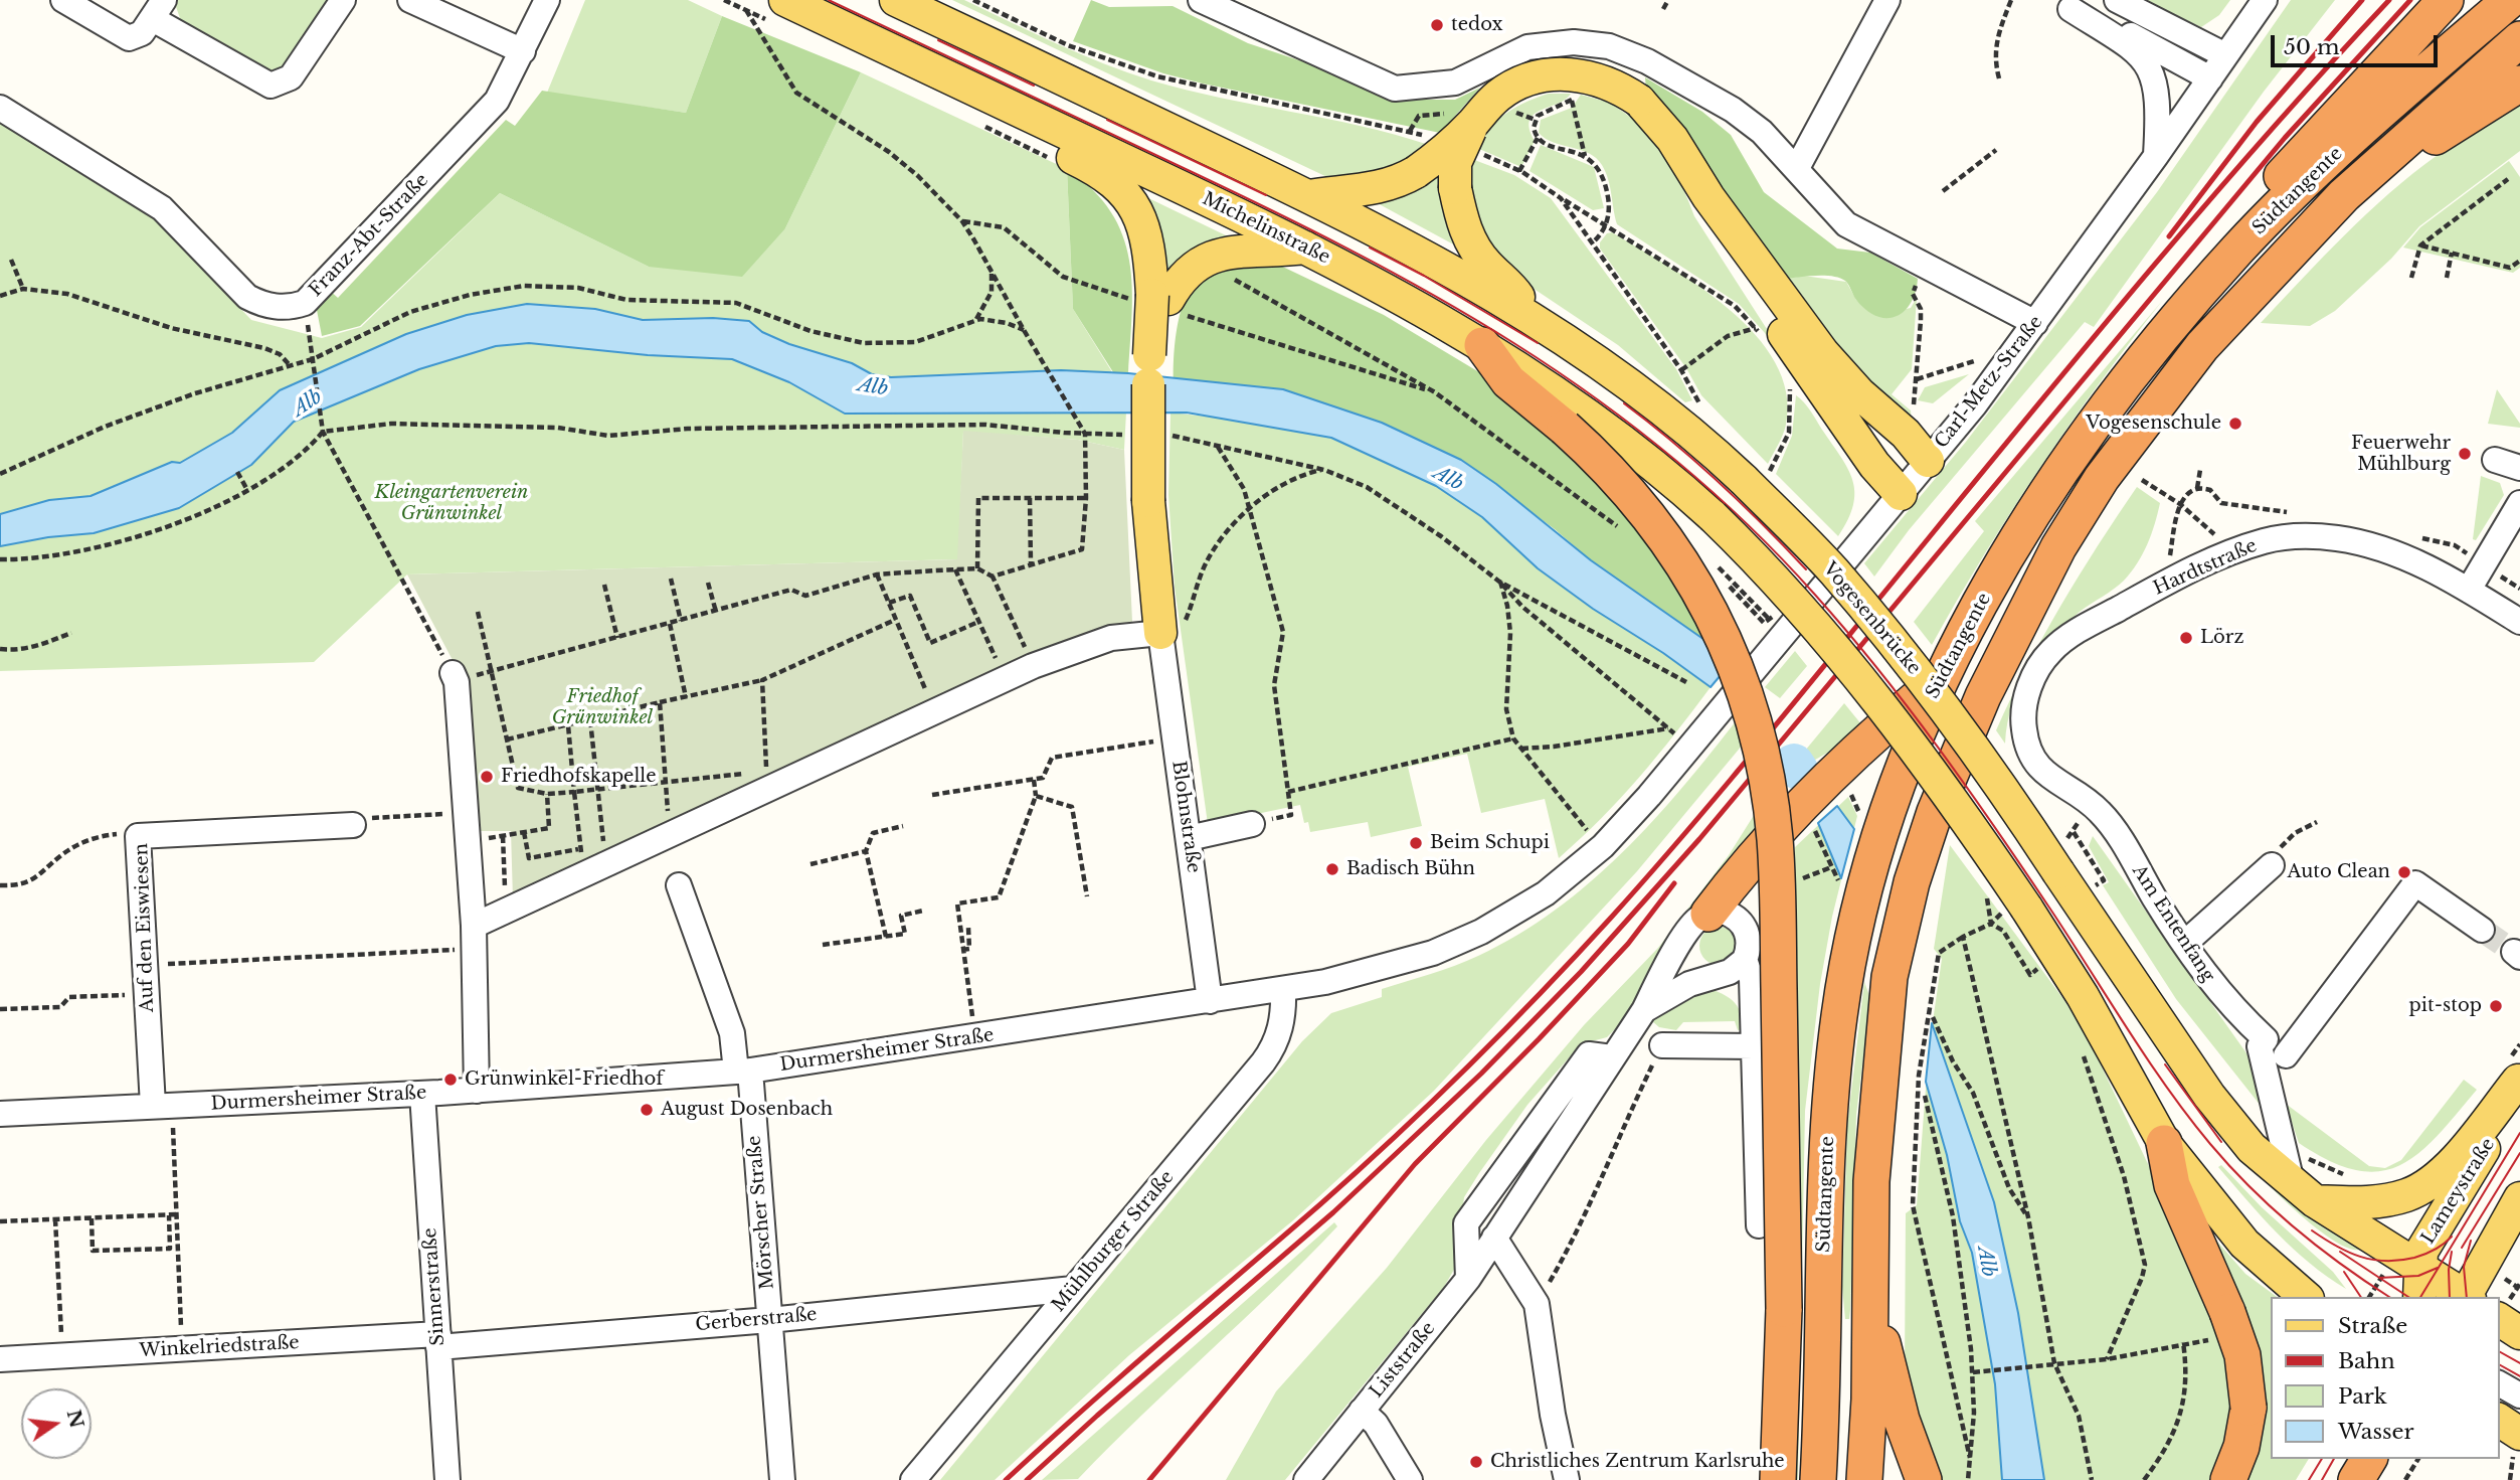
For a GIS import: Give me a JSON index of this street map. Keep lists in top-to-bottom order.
{
  "streets": {
    "highway": ["Südtangente"],
    "main road": ["Michelinstraße", "Vogesenbrücke", "Lameystraße"],
    "street": [
      "Franz-Abt-Straße",
      "Carl-Metz-Straße",
      "Hardtstraße",
      "Blohnstraße",
      "Am Entenfang",
      "Auf den Eiswiesen",
      "Durmersheimer Straße",
      "Mörscher Straße",
      "Mühlburger Straße",
      "Sinnerstraße",
      "Gerberstraße",
      "Winkelriedstraße",
      "Liststraße"
    ]
  },
  "crossings": [
    ["Carl-Metz-Straße", "Durmersheimer Straße"],
    ["Hardtstraße", "Am Entenfang"],
    ["Vogesenbrücke", "Am Entenfang"],
    ["Blohnstraße", "Durmersheimer Straße"],
    ["Auf den Eiswiesen", "Durmersheimer Straße"],
    ["Durmersheimer Straße", "Mörscher Straße"],
    ["Durmersheimer Straße", "Mühlburger Straße"],
    ["Durmersheimer Straße", "Sinnerstraße"],
    ["Mörscher Straße", "Gerberstraße"],
    ["Mühlburger Straße", "Gerberstraße"],
    ["Sinnerstraße", "Gerberstraße"],
    ["Sinnerstraße", "Winkelriedstraße"],
    ["Gerberstraße", "Winkelriedstraße"]
  ],
  "water": ["Alb"],
  "parks": ["Kleingartenverein Grünwinkel", "Friedhof Grünwinkel"],
  "places": [
    "tedox",
    "Vogesenschule",
    "Feuerwehr Mühlburg",
    "Lörz",
    "Friedhofskapelle",
    "Beim Schupi",
    "Badisch Bühn",
    "Auto Clean",
    "pit-stop",
    "Grünwinkel-Friedhof",
    "August Dosenbach",
    "Christliches Zentrum Karlsruhe"
  ],
  "legend": [
    "Straße",
    "Bahn",
    "Park",
    "Wasser"
  ],
  "scale_bar": "50 m",
  "north": "right"
}
